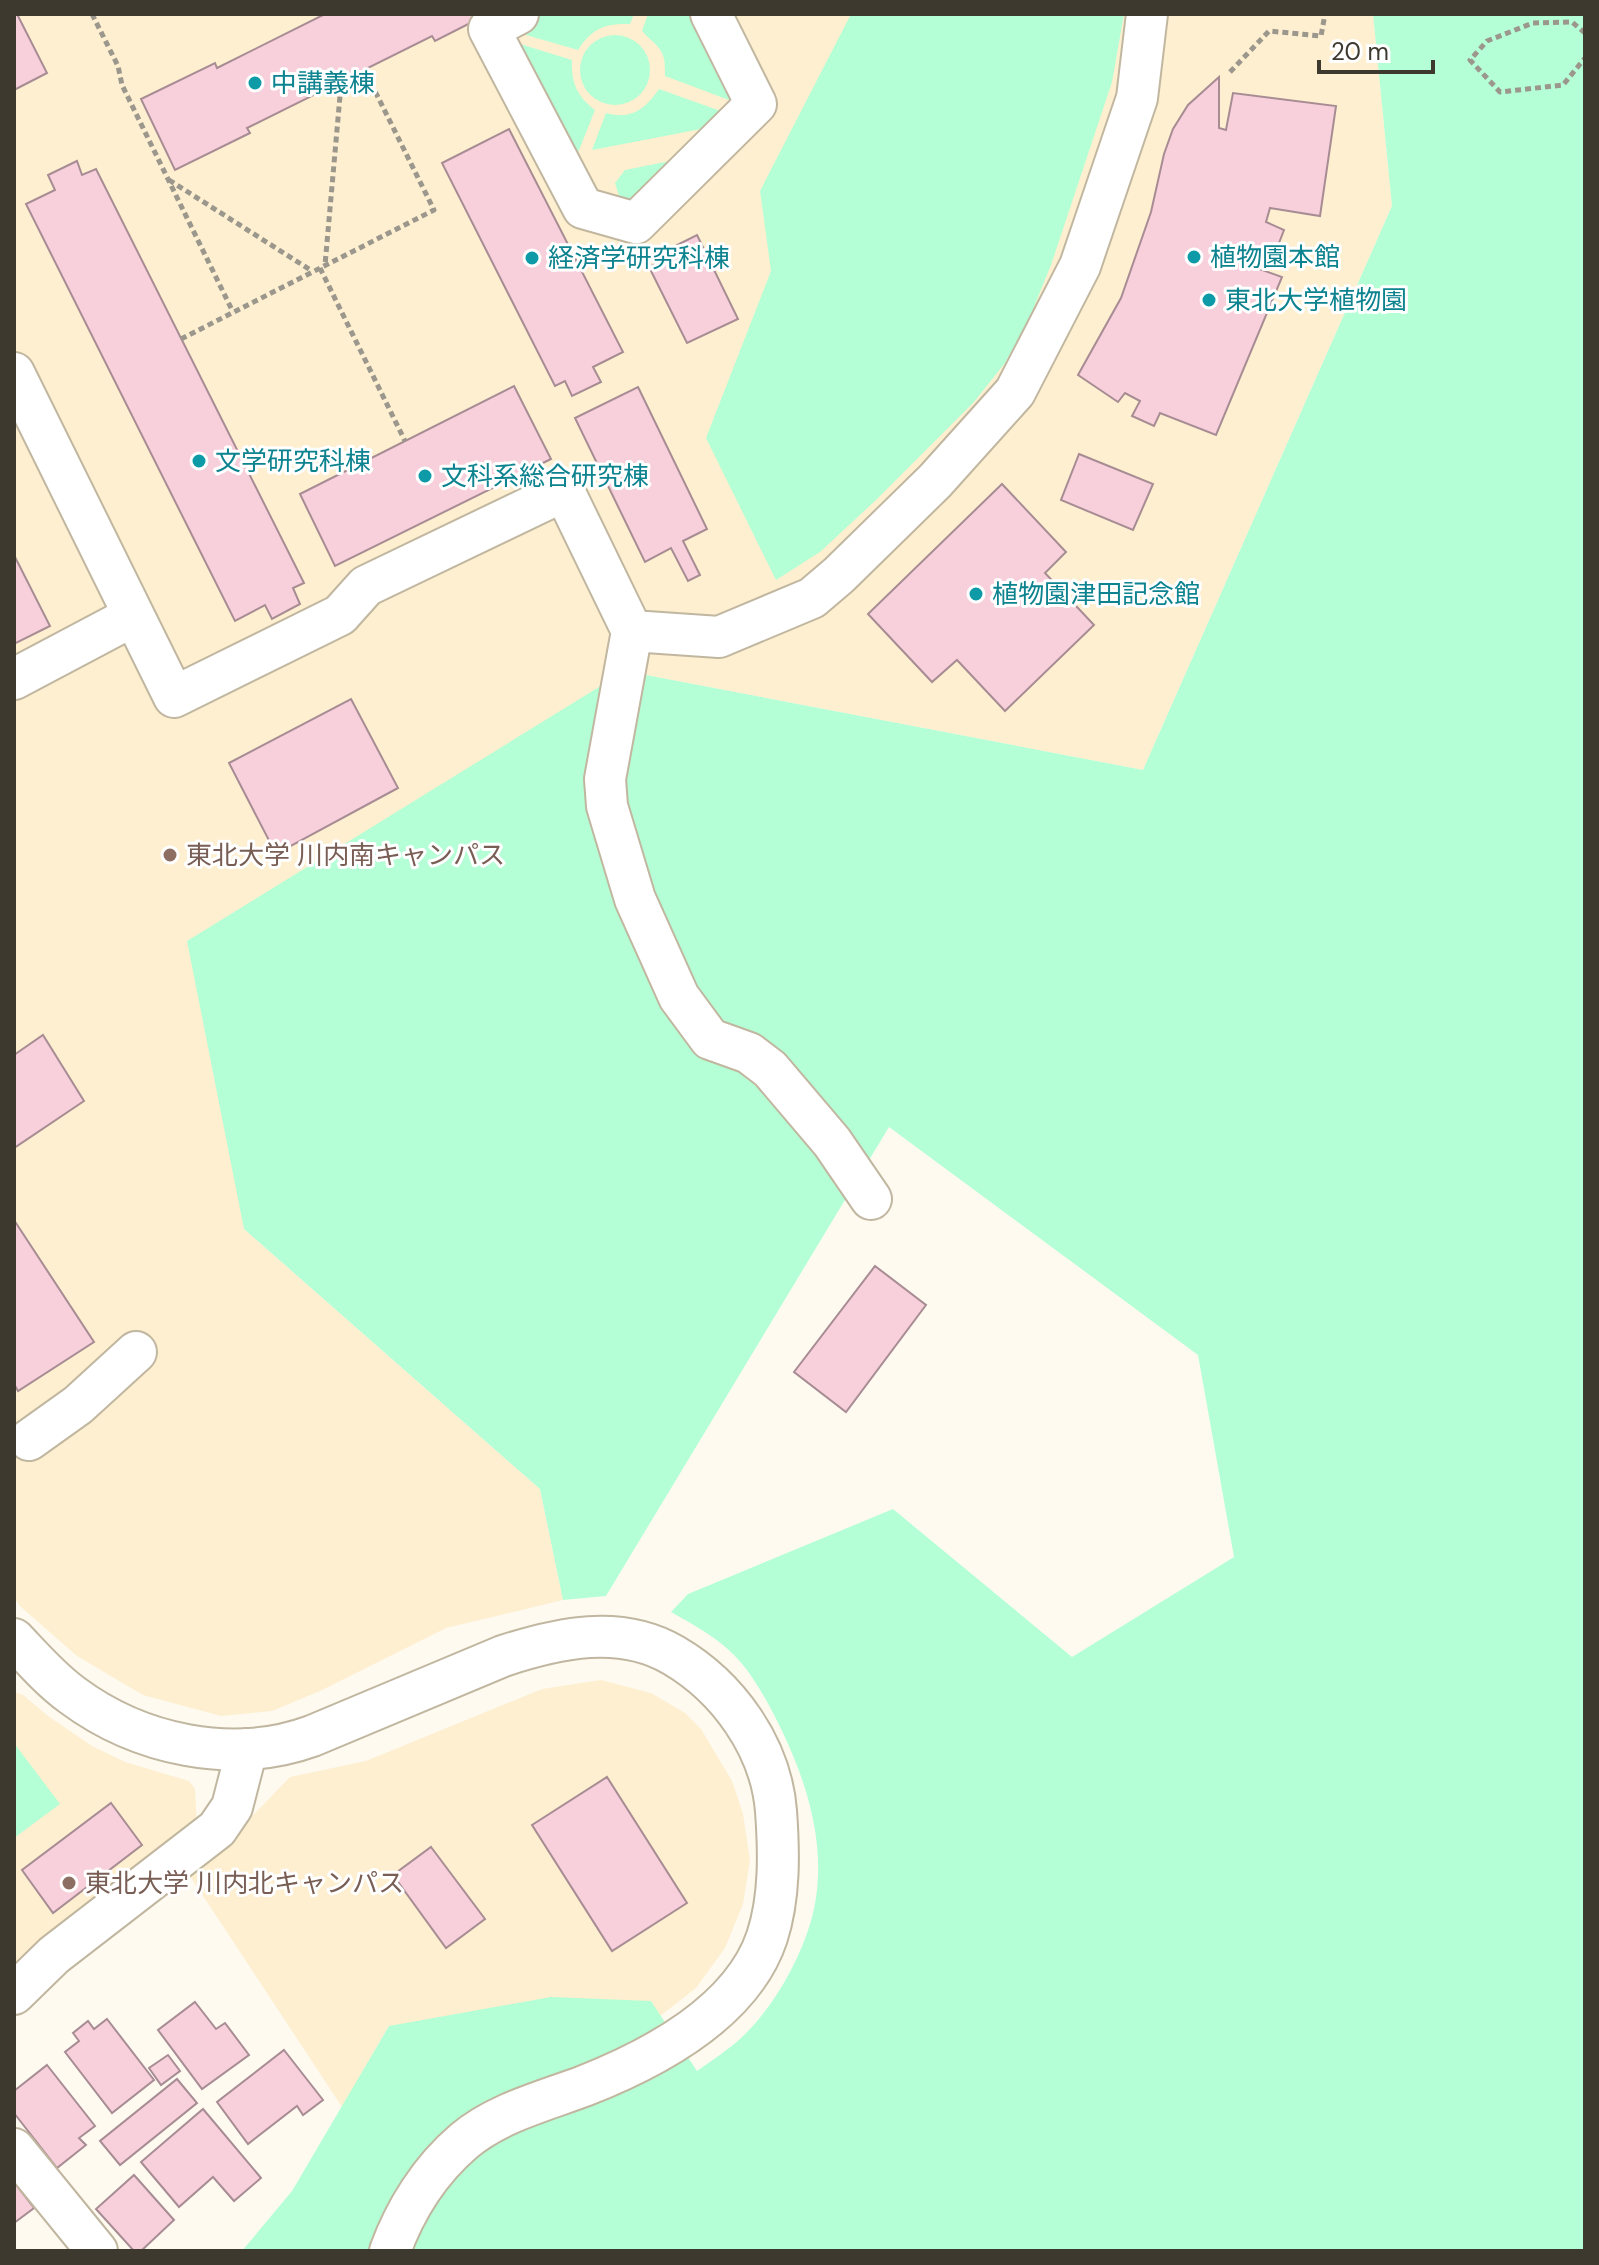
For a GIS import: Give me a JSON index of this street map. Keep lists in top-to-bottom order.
{
  "places": [
    "中講義棟",
    "植物園本館",
    "経済学研究科棟",
    "東北大学植物園",
    "文学研究科棟",
    "文科系総合研究棟",
    "植物園津田記念館",
    "東北大学 川内南キャンパス",
    "東北大学 川内北キャンパス"
  ],
  "scale_bar": "20 m"
}
